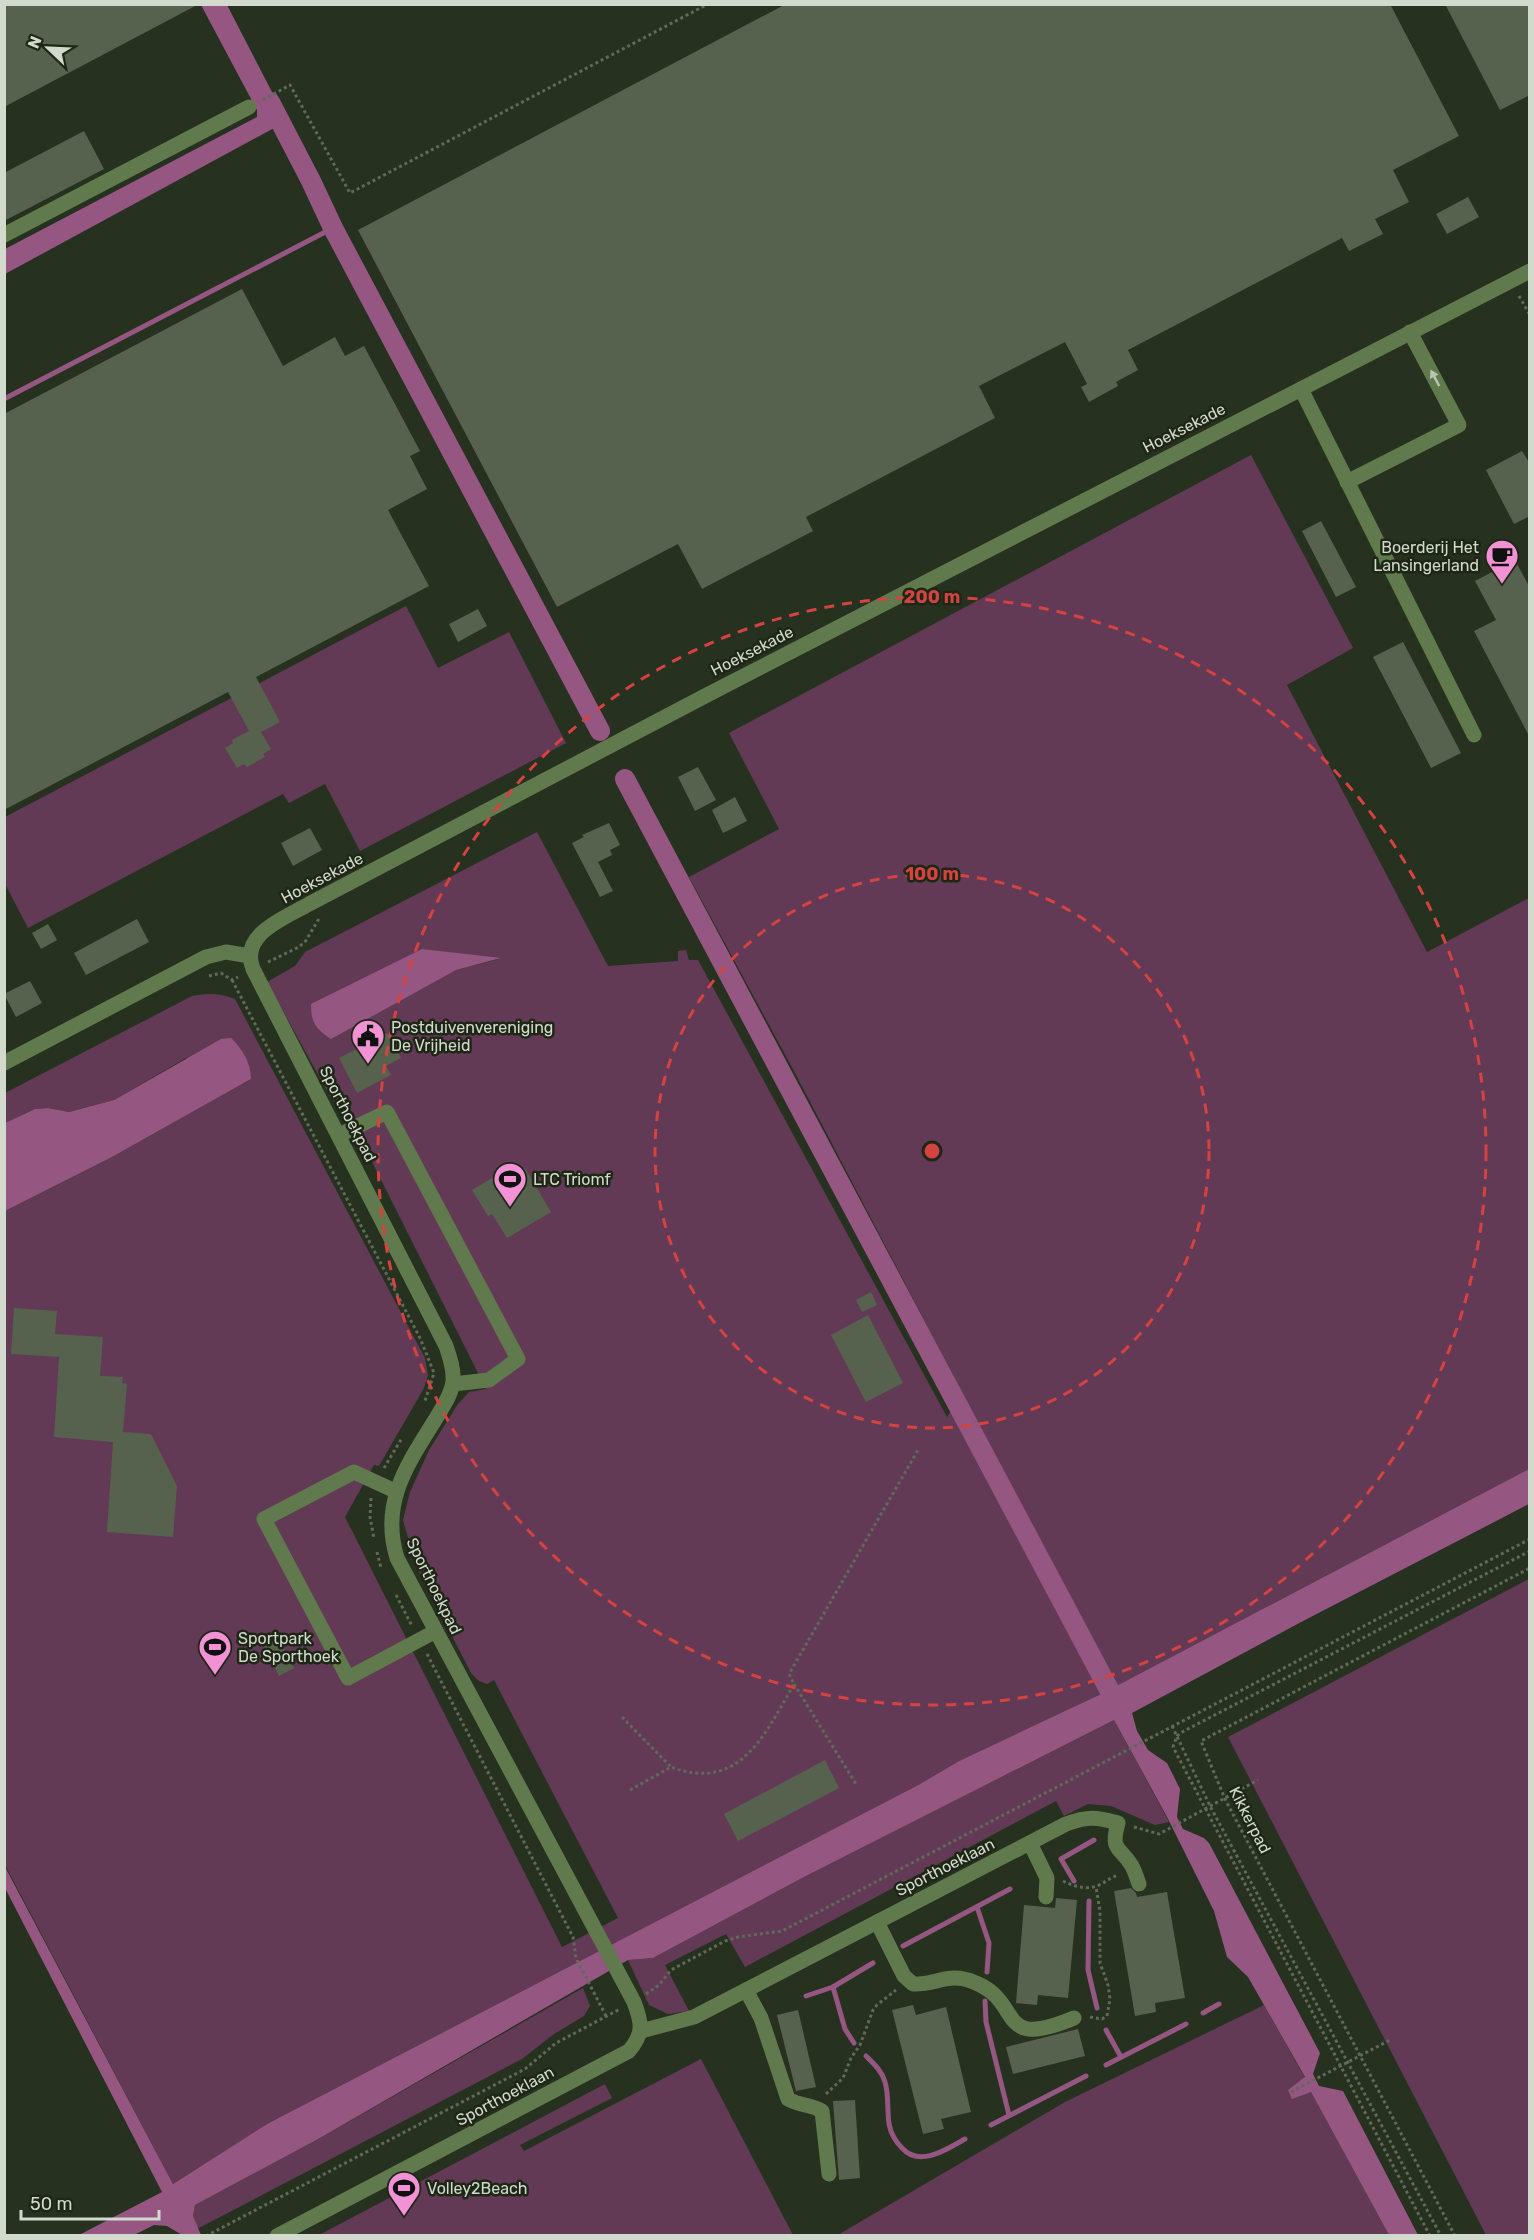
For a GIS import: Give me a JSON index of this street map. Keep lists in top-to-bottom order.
{
  "streets": {
    "street": ["Hoeksekade", "Sporthoekpad", "Sporthoeklaan"],
    "path": ["Kikkerpad"]
  },
  "crossings": [
    ["Hoeksekade", "Sporthoekpad"],
    ["Sporthoekpad", "Sporthoeklaan"],
    ["Kikkerpad", "Sporthoeklaan"]
  ],
  "places": {
    "cafe": ["Boerderij Het Lansingerland"],
    "public building": ["Postduivenvereniging De Vrijheid"],
    "sports": ["LTC Triomf", "Sportpark De Sporthoek", "Volley2Beach"]
  },
  "scale_bar": "50 m",
  "north": "top left",
  "rings": ["200 m", "100 m"]
}
